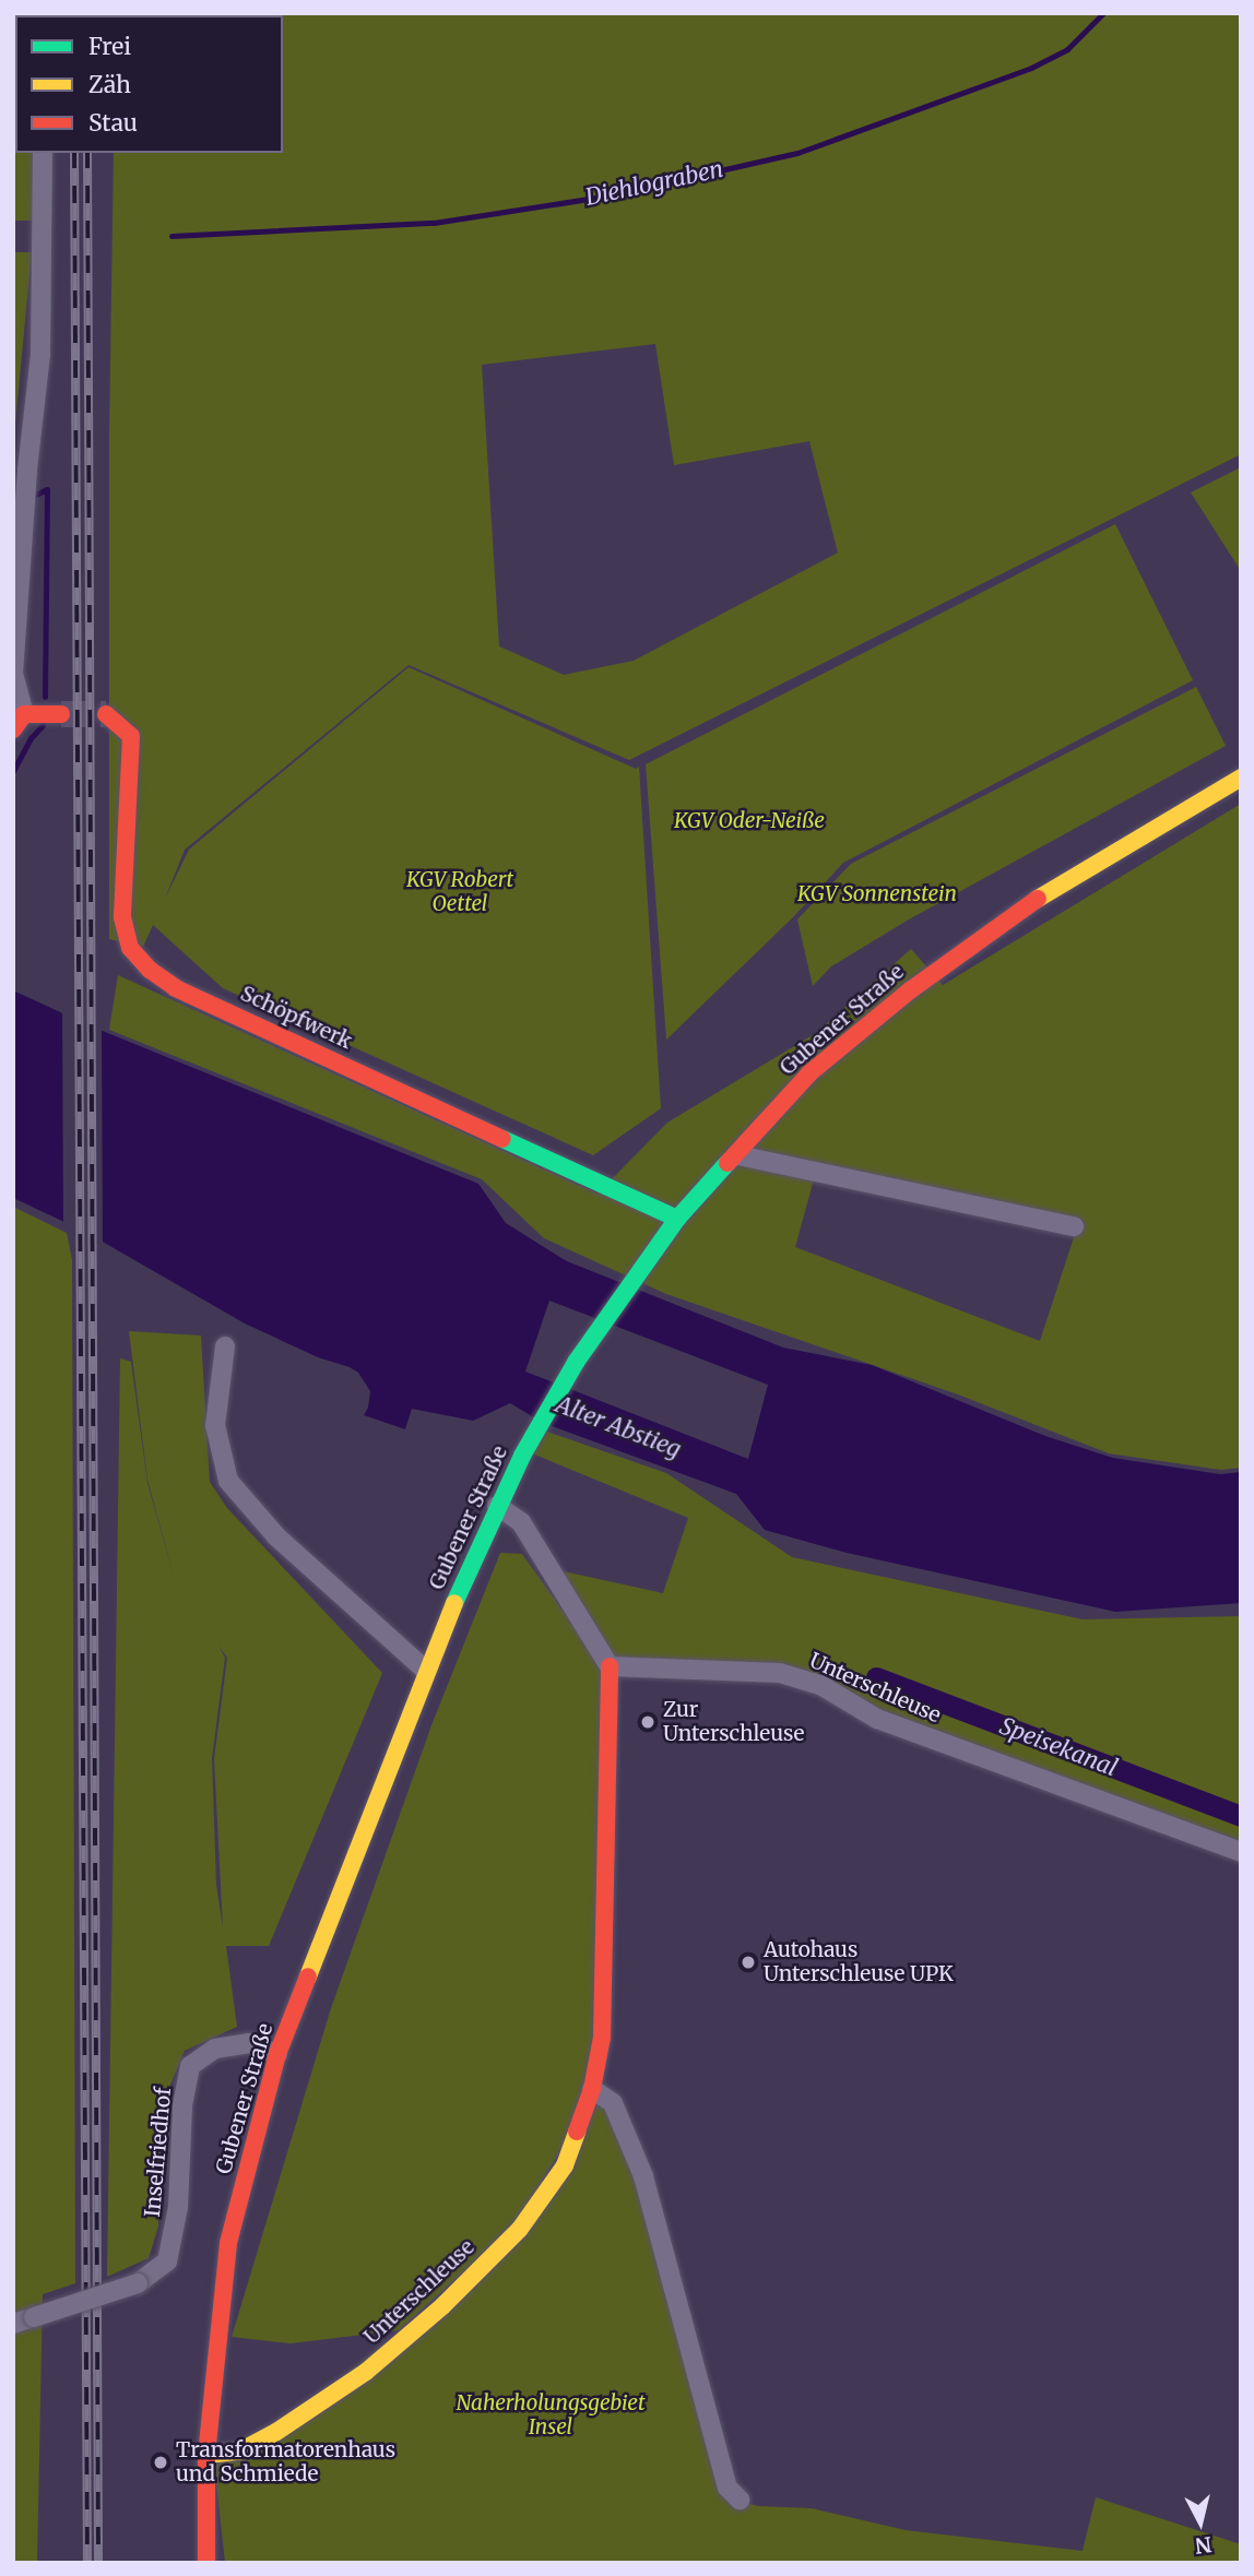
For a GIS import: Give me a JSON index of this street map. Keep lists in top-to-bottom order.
{
  "streets": {
    "main road": ["Schöpfwerk", "Gubener Straße", "Unterschleuse"],
    "street": ["Inselfriedhof"]
  },
  "crossings": [
    ["Schöpfwerk", "Gubener Straße"],
    ["Gubener Straße", "Unterschleuse"],
    ["Gubener Straße", "Inselfriedhof"]
  ],
  "water": ["Diehlograben", "Alter Abstieg", "Speisekanal"],
  "parks": [
    "KGV Oder-Neiße",
    "KGV Robert Oettel",
    "KGV Sonnenstein",
    "Naherholungsgebiet Insel"
  ],
  "places": ["Zur Unterschleuse", "Autohaus Unterschleuse UPK", "Transformatorenhaus und Schmiede"],
  "legend": ["Frei", "Zäh", "Stau"],
  "north": "bottom"
}
